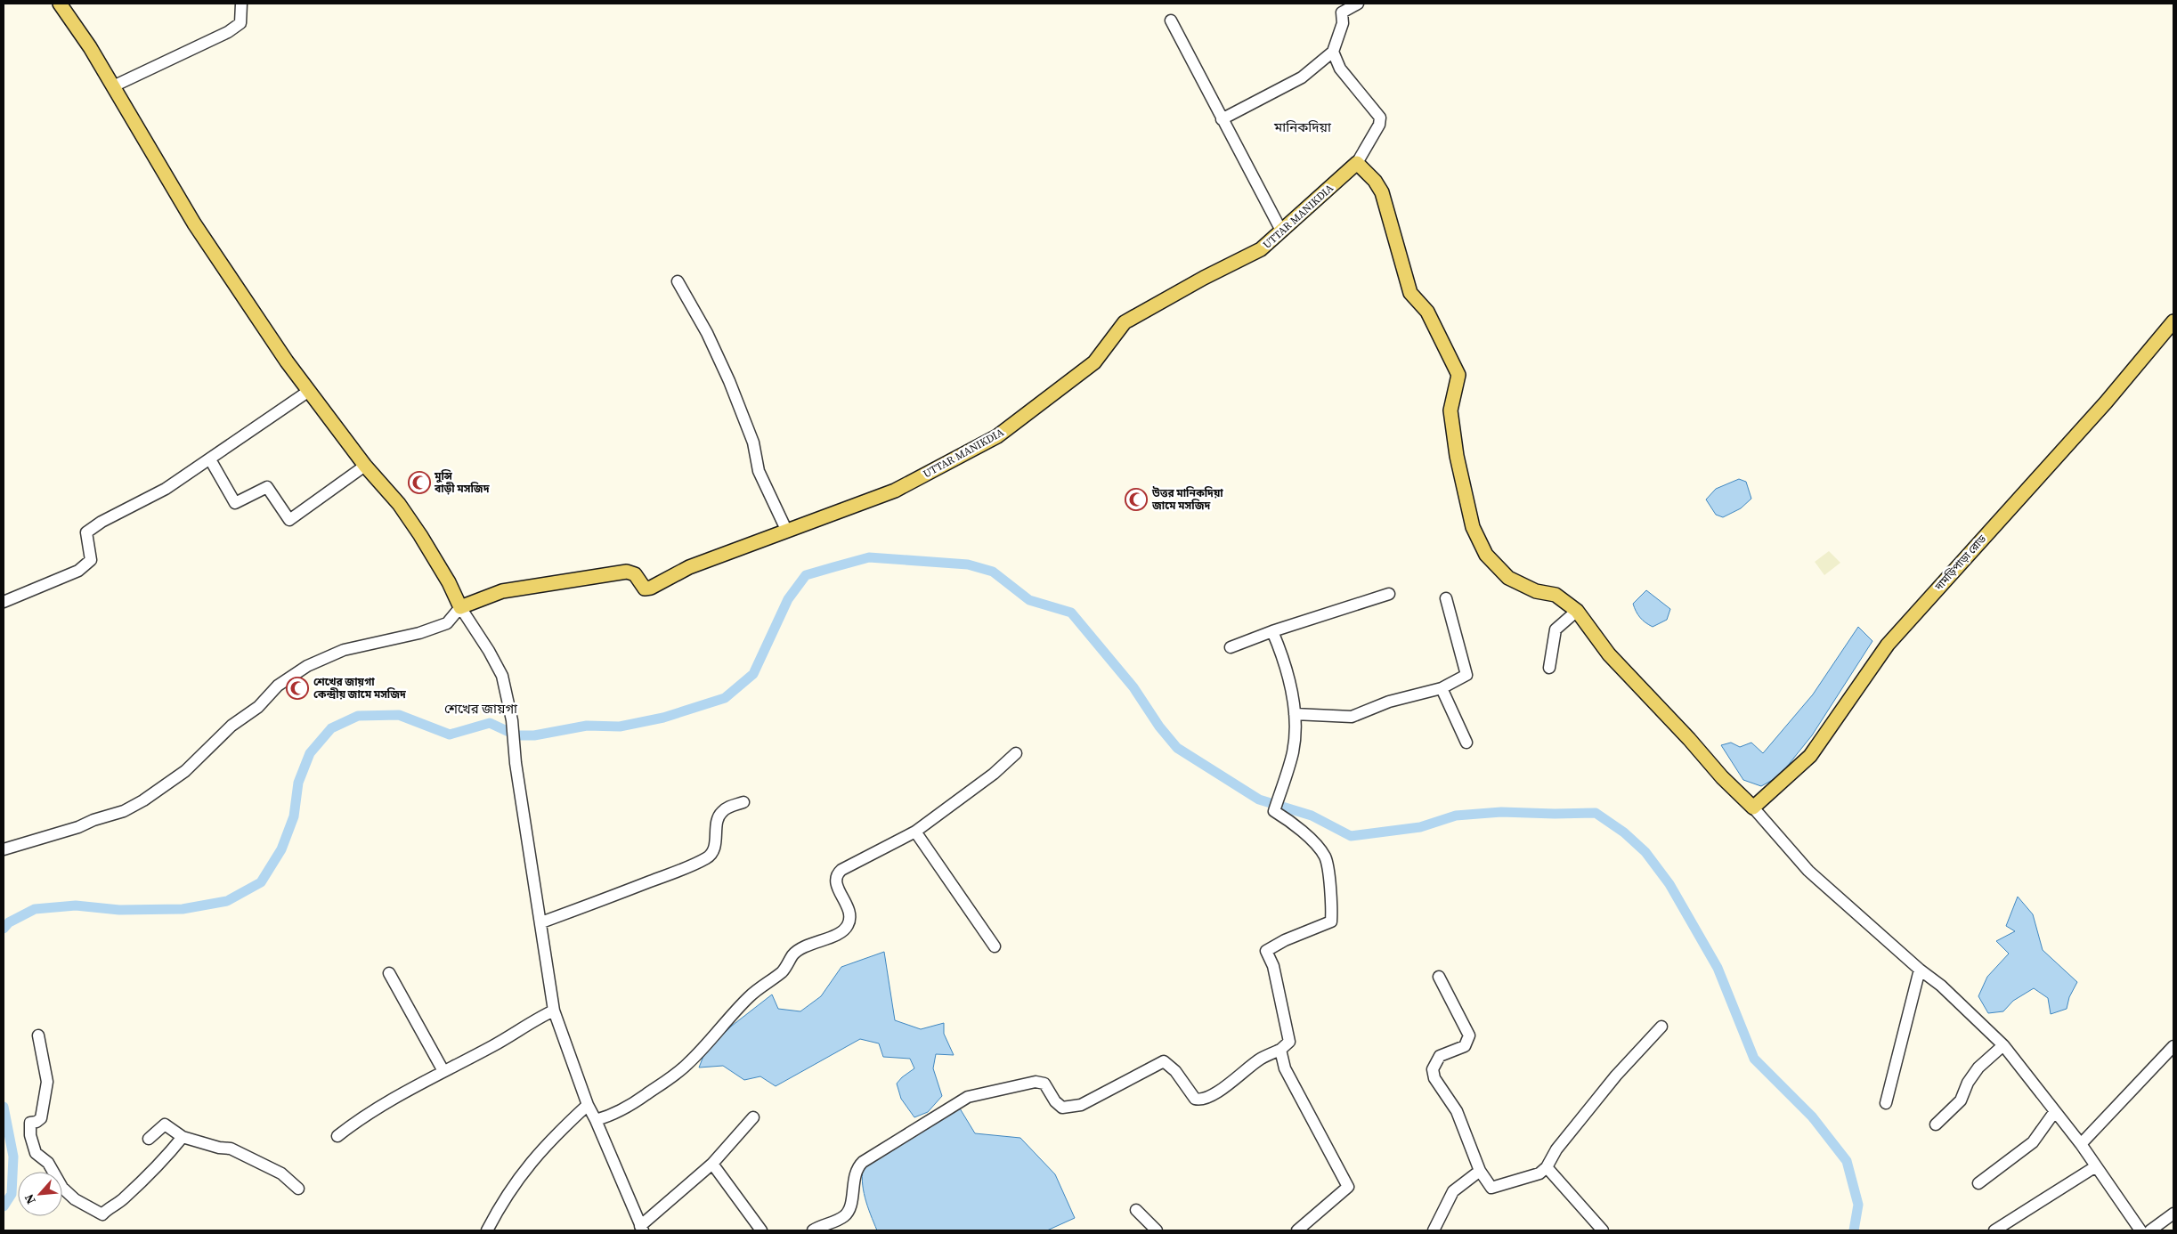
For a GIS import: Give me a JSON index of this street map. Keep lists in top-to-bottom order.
{
  "streets": {
    "main road": ["UTTAR MANIKDIA", "দামড়িপাড়া রোড"]
  },
  "districts": ["মানিকদিয়া", "শেখের জায়গা"],
  "places": {
    "mosque": ["মুন্সি বাড়ী মসজিদ", "উত্তর মানিকদিয়া জামে মসজিদ", "শেখের জায়গা কেন্দ্রীয় জামে মসজিদ"]
  },
  "north": "bottom left"
}
